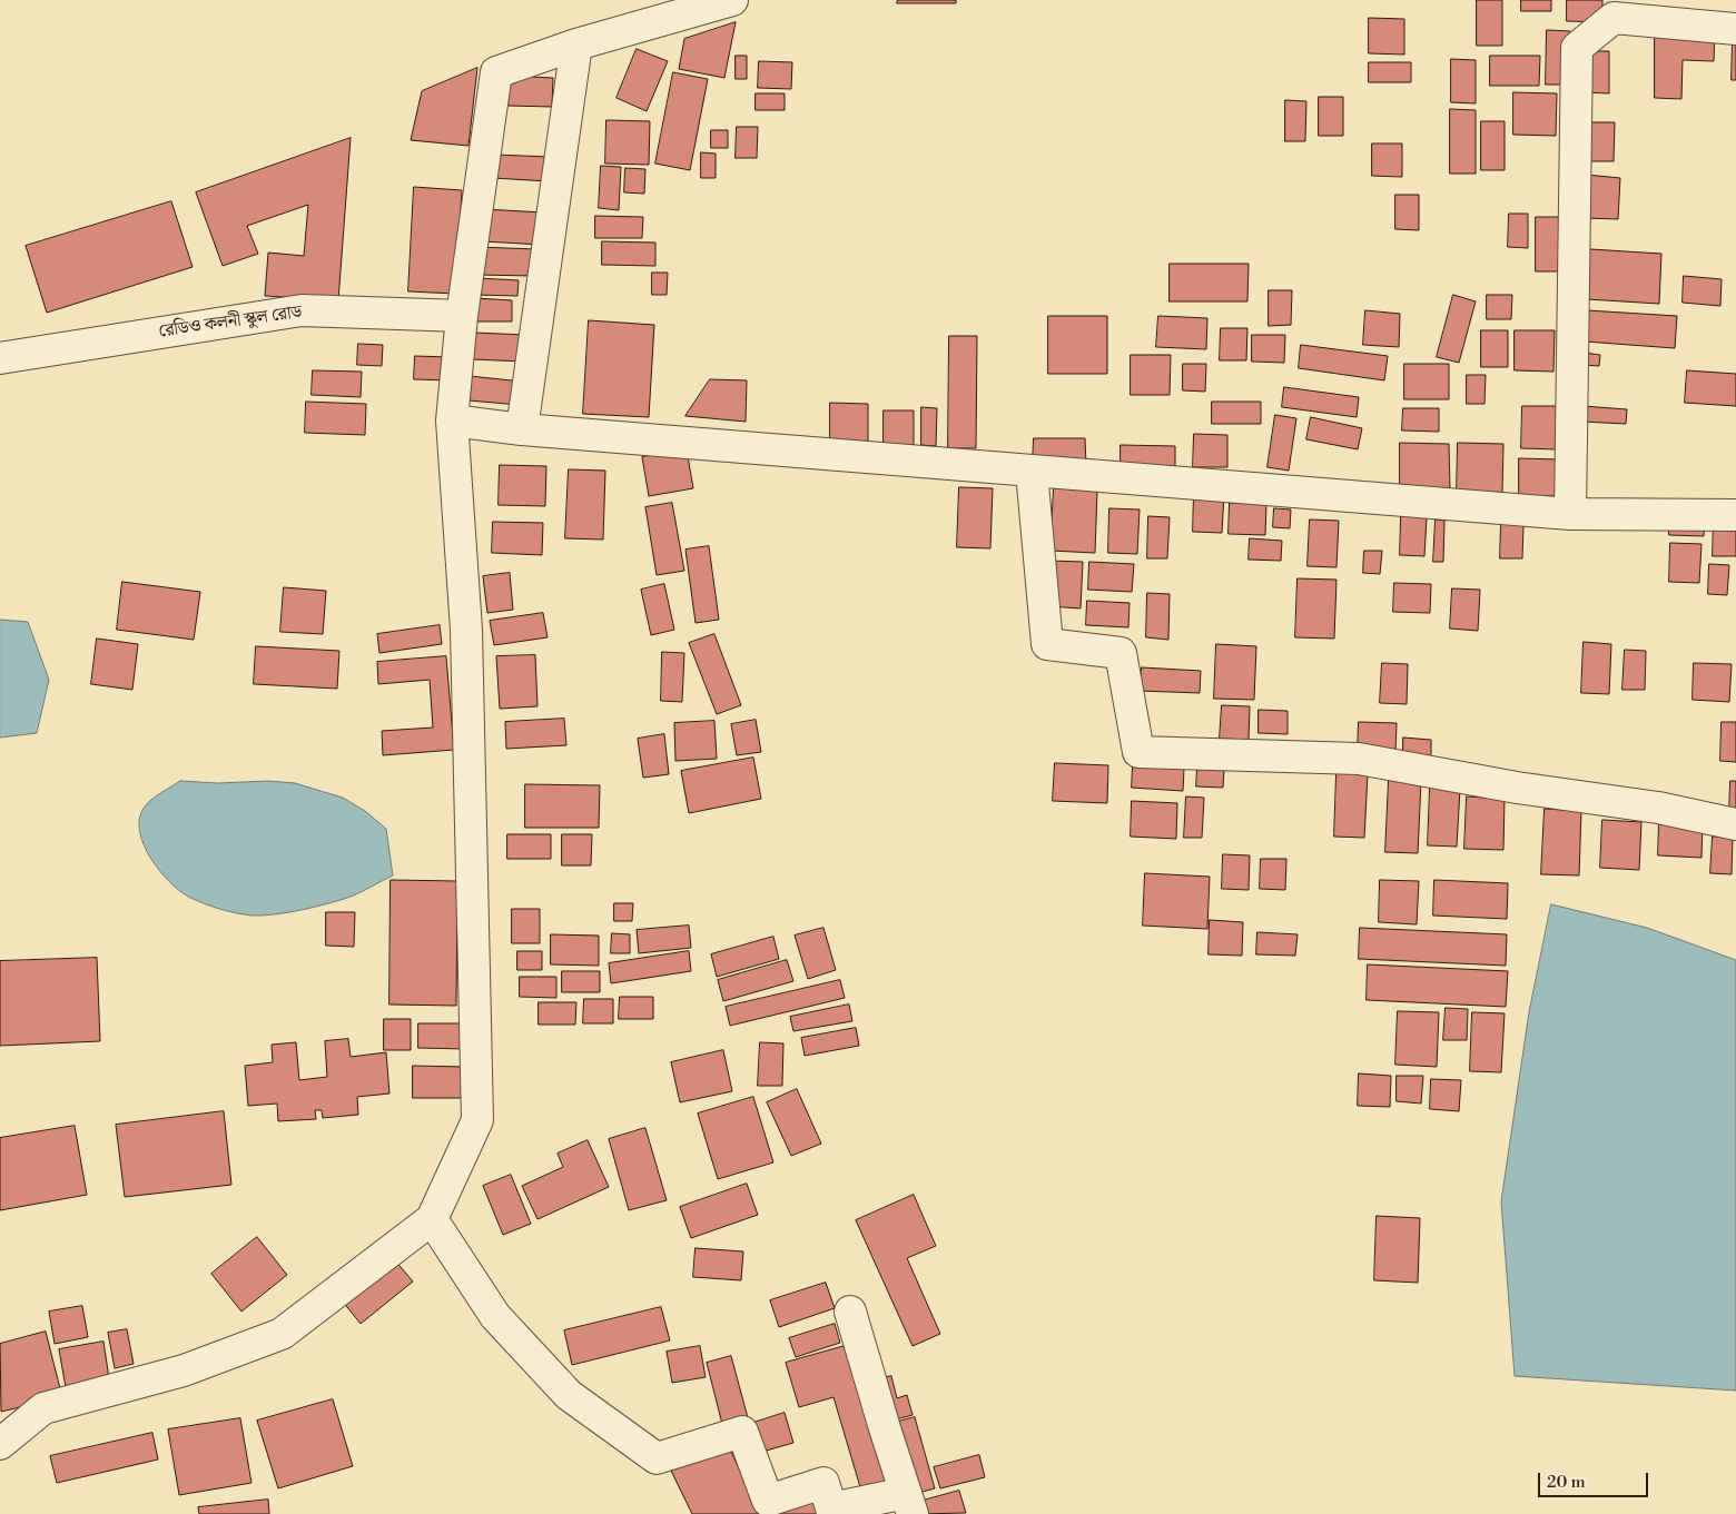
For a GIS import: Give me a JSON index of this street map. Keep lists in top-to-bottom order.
{
  "streets": {
    "street": ["রেডিও কলনী স্কুল রোড"]
  },
  "scale_bar": "20 m"
}
